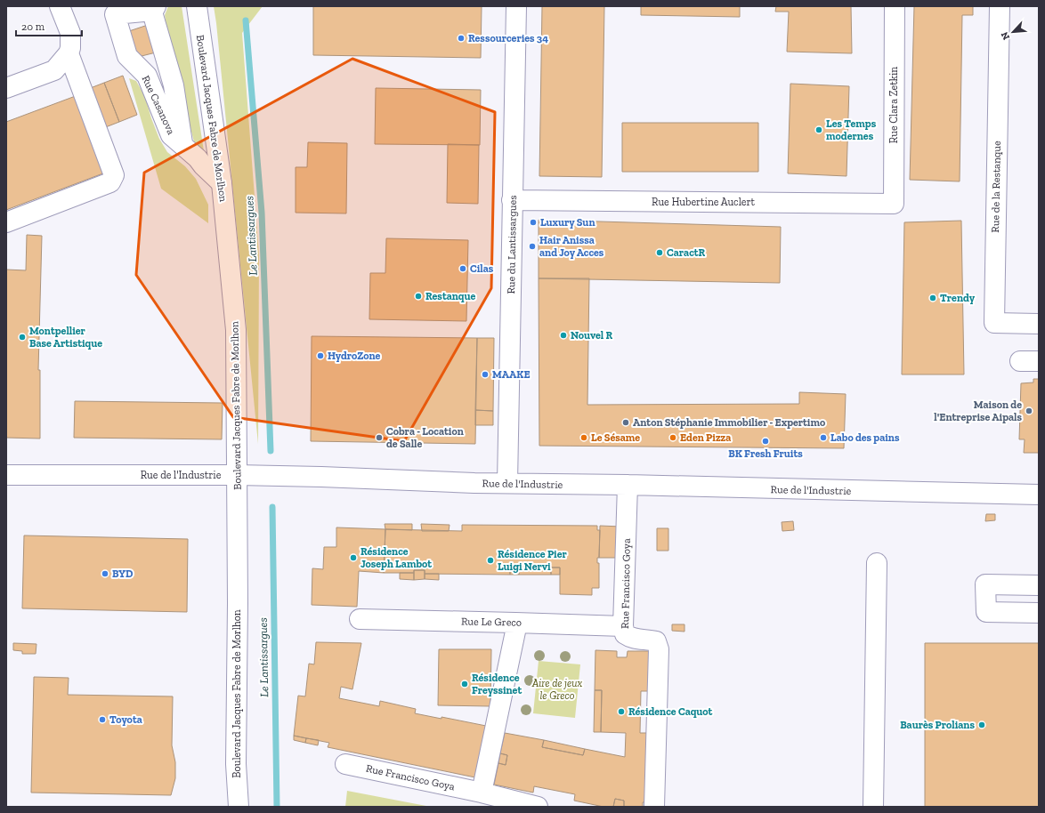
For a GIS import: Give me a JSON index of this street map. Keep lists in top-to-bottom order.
{
  "streets": {
    "street": [
      "Rue Casanova",
      "Rue Clara Zetkin",
      "Boulevard Jacques Fabre de Morlhon",
      "Rue de la Restanque",
      "Rue Hubertine Auclert",
      "Rue du Lantissargues",
      "Rue de l'Industrie",
      "Rue Francisco Goya",
      "Rue Le Greco"
    ]
  },
  "crossings": [
    ["Rue Casanova", "Boulevard Jacques Fabre de Morlhon"],
    ["Rue Clara Zetkin", "Rue Hubertine Auclert"],
    ["Boulevard Jacques Fabre de Morlhon", "Rue de l'Industrie"],
    ["Rue Hubertine Auclert", "Rue du Lantissargues"],
    ["Rue du Lantissargues", "Rue de l'Industrie"],
    ["Rue de l'Industrie", "Rue Francisco Goya"],
    ["Rue Francisco Goya", "Rue Le Greco"]
  ],
  "water": ["Le Lantissargues"],
  "parks": ["Aire de jeux le Greco"],
  "places": [
    "Ressourceries 34",
    "Les Temps modernes",
    "Luxury Sun",
    "Hair Anissa and Joy Acces",
    "CaractR",
    "Cilas",
    "Restanque",
    "Trendy",
    "Nouvel R",
    "Montpellier Base Artistique",
    "HydroZone",
    "MAAKE",
    "Maison de l'Entreprise Aipals",
    "Anton Stéphanie Immobilier - Expertimo",
    "Cobra - Location de Salle",
    "Le Sésame",
    "Eden Pizza",
    "Labo des pains",
    "BK Fresh Fruits",
    "Résidence Joseph Lambot",
    "Résidence Pier Luigi Nervi",
    "BYD",
    "Résidence Freyssinet",
    "Résidence Caquot",
    "Toyota",
    "Baurès Prolians"
  ],
  "scale_bar": "20 m",
  "north": "bottom left"
}
